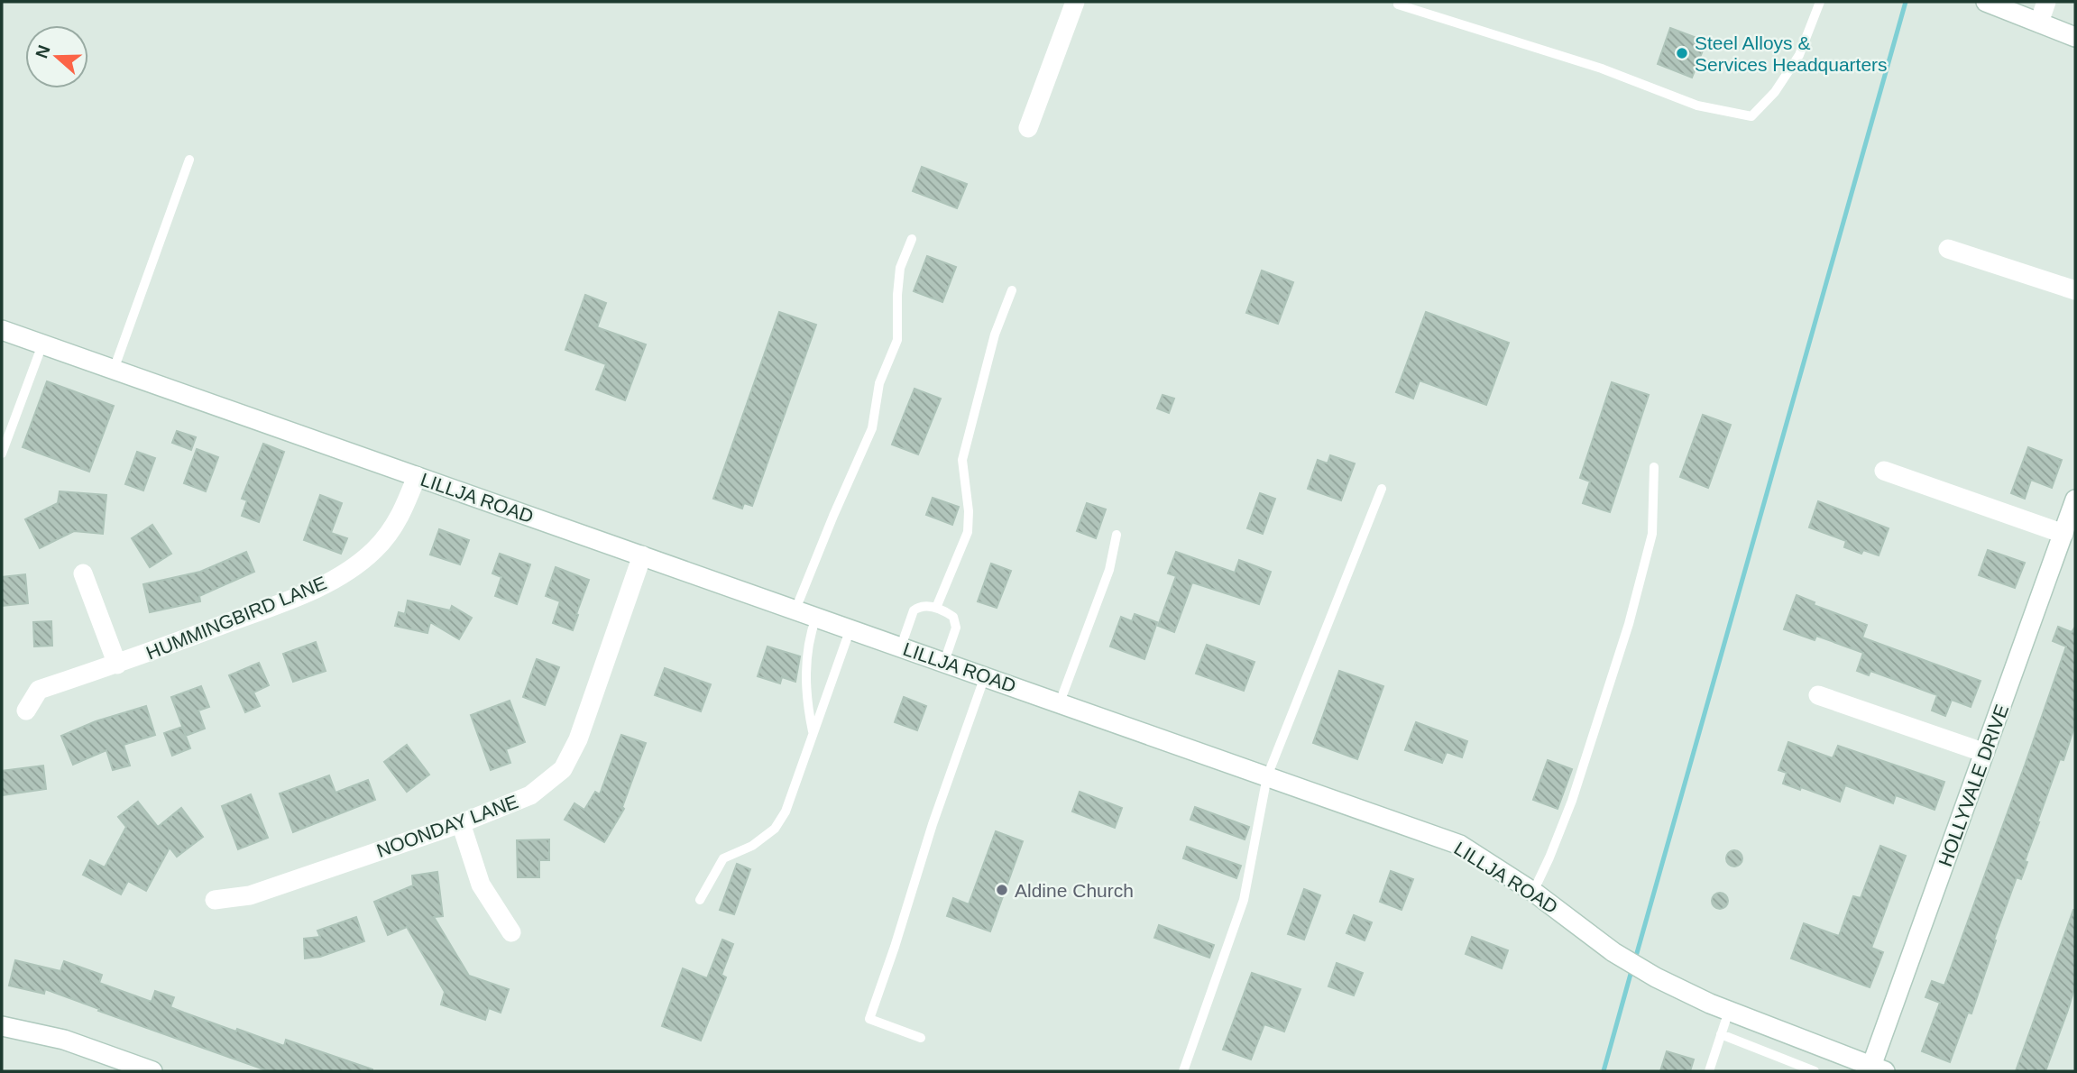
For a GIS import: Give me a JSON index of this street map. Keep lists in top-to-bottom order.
{
  "streets": {
    "street": [
      "LILLJA ROAD",
      "HUMMINGBIRD LANE",
      "HOLLYVALE DRIVE",
      "NOONDAY LANE"
    ]
  },
  "crossings": [
    ["LILLJA ROAD", "HUMMINGBIRD LANE"],
    ["LILLJA ROAD", "HOLLYVALE DRIVE"],
    ["LILLJA ROAD", "NOONDAY LANE"]
  ],
  "places": ["Steel Alloys & Services Headquarters", "Aldine Church"],
  "north": "left"
}
